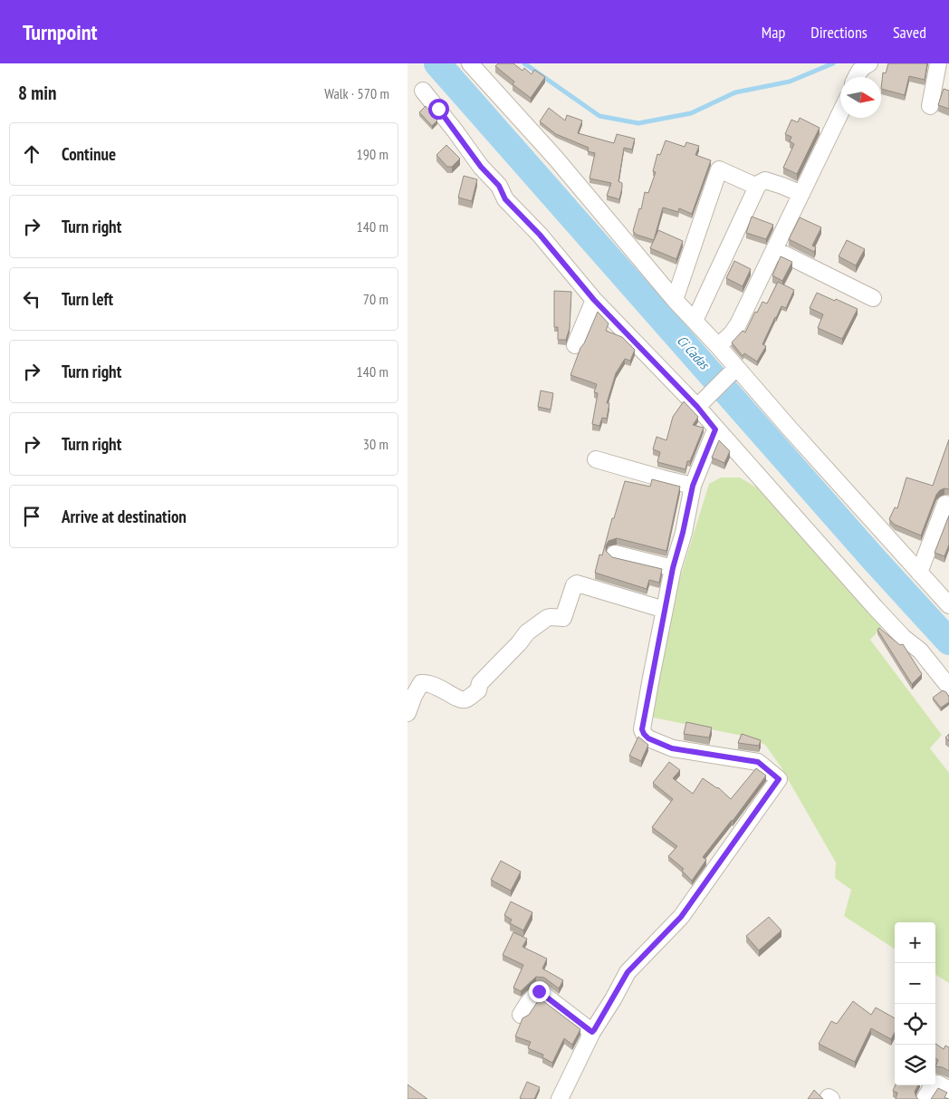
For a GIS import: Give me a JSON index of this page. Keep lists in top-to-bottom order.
{
  "water": ["Ci Cadas"],
  "north": "right",
  "page": {
    "header": "Turnpoint",
    "nav": ["Map", "Directions", "Saved"],
    "heading": ["8 min", "Walk · 570 m"],
    "list": [
      ["Continue", "190 m"],
      ["Turn right", "140 m"],
      ["Turn left", "70 m"],
      ["Turn right", "140 m"],
      ["Turn right", "30 m"],
      "Arrive at destination"
    ],
    "map_buttons": ["+", "−"]
  }
}
